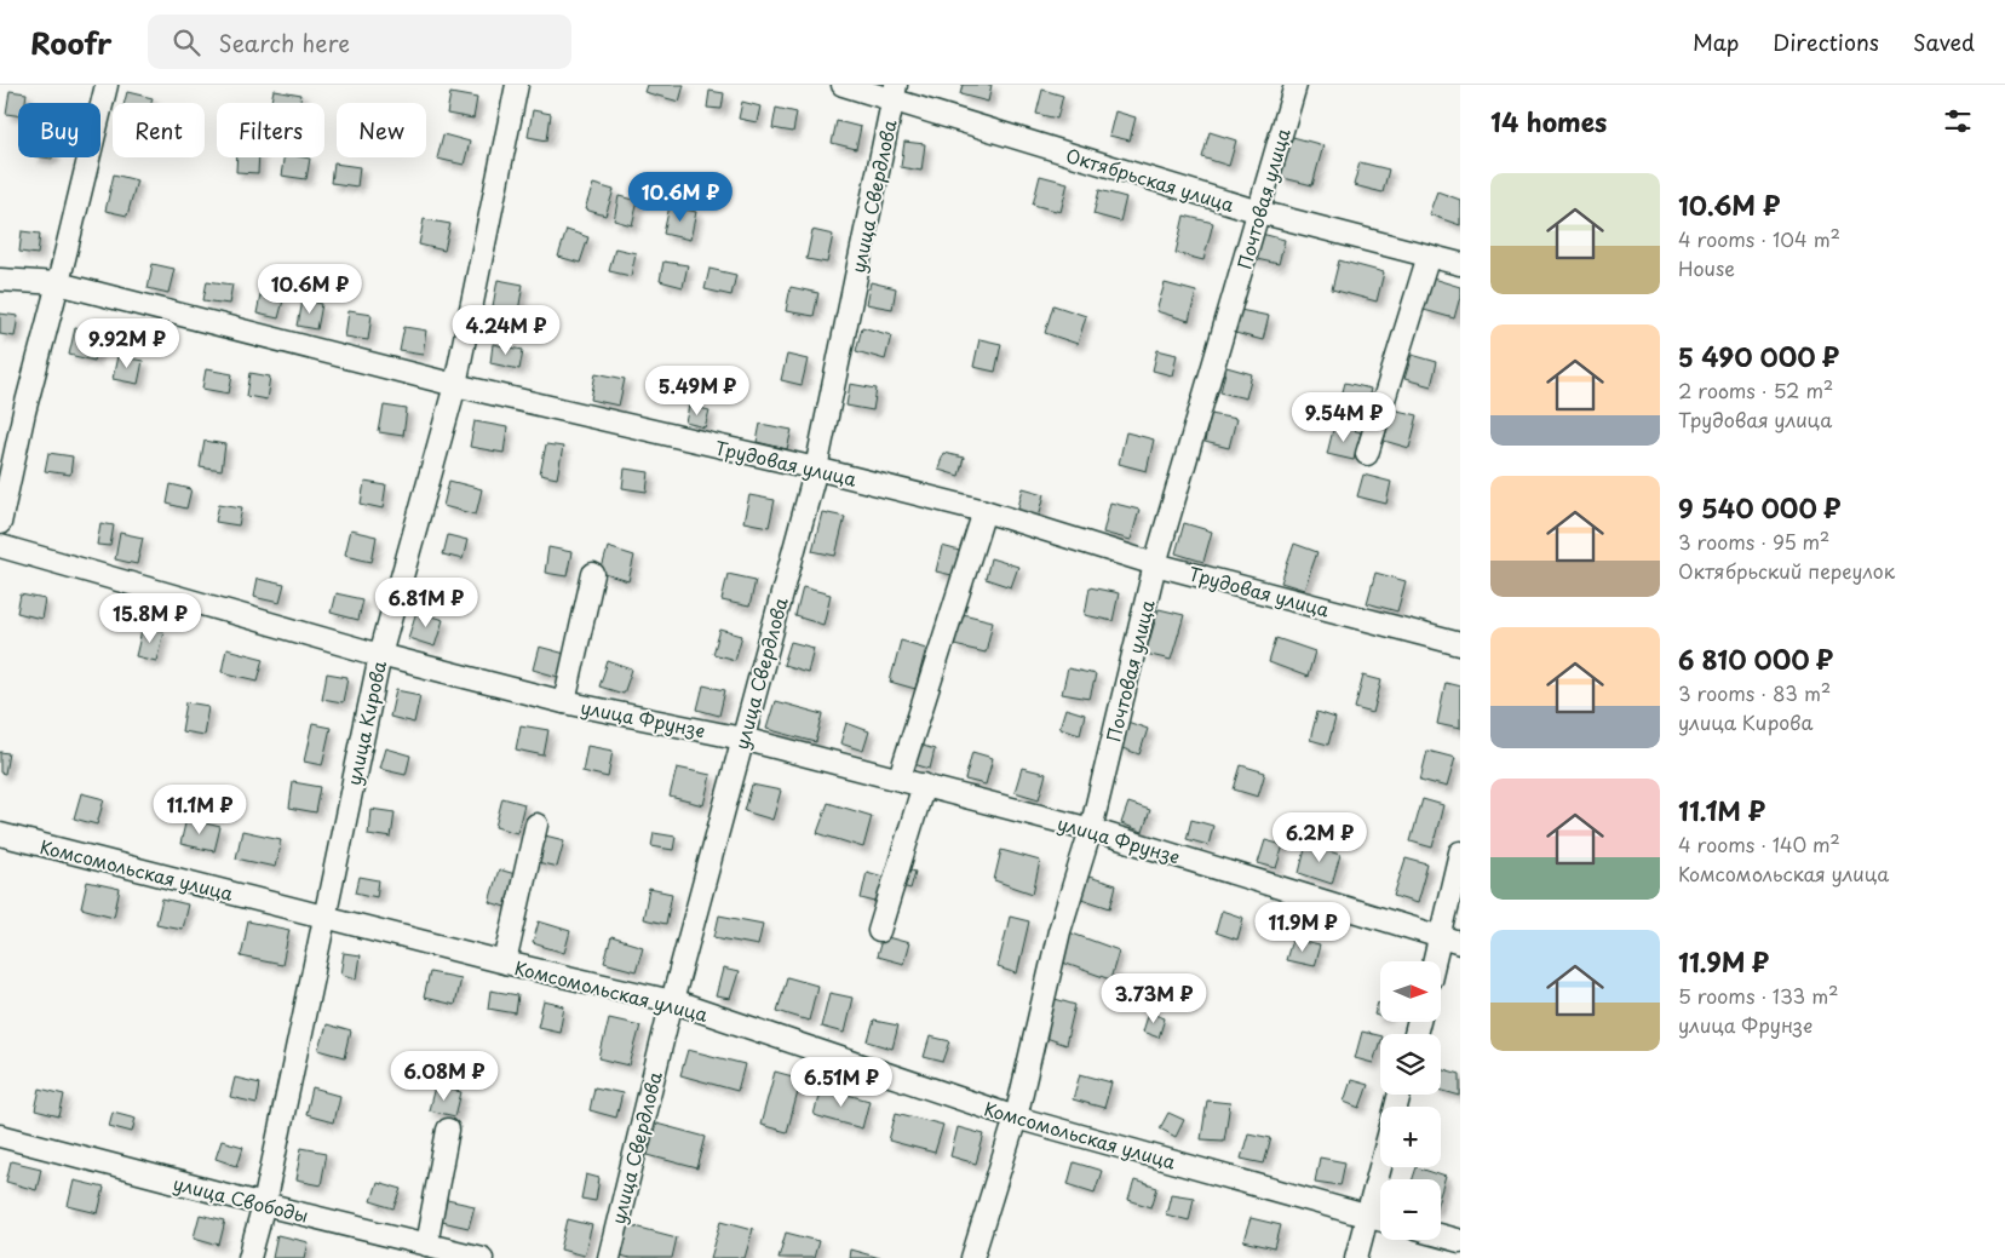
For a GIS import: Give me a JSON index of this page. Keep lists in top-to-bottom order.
{
  "streets": {
    "street": [
      "Октябрьская улица",
      "улица Свердлова",
      "Почтовая улица",
      "Трудовая улица",
      "улица Фрунзе",
      "улица Кирова",
      "Комсомольская улица",
      "улица Свободы"
    ]
  },
  "crossings": [
    ["Октябрьская улица", "улица Свердлова"],
    ["Октябрьская улица", "Почтовая улица"],
    ["улица Свердлова", "Трудовая улица"],
    ["улица Свердлова", "улица Фрунзе"],
    ["улица Свердлова", "Комсомольская улица"],
    ["Почтовая улица", "Трудовая улица"],
    ["Почтовая улица", "улица Фрунзе"],
    ["Почтовая улица", "Комсомольская улица"],
    ["Трудовая улица", "улица Кирова"],
    ["улица Фрунзе", "улица Кирова"],
    ["улица Кирова", "Комсомольская улица"],
    ["улица Кирова", "улица Свободы"]
  ],
  "north": "right",
  "page": {
    "header": "Roofr",
    "search": "Search here",
    "nav": ["Map", "Directions", "Saved"],
    "heading": "14 homes",
    "chip": [
      "Buy",
      "Rent",
      "Filters",
      "New"
    ],
    "list": [
      {
        "name": "10.6M ₽",
        "note": "4 rooms · 104 m² · House"
      },
      {
        "name": "5 490 000 ₽",
        "note": "2 rooms · 52 m² · Трудовая улица"
      },
      {
        "name": "9 540 000 ₽",
        "note": "3 rooms · 95 m² · Октябрьский переулок"
      },
      {
        "name": "6 810 000 ₽",
        "note": "3 rooms · 83 m² · улица Кирова"
      },
      {
        "name": "11.1M ₽",
        "note": "4 rooms · 140 m² · Комсомольская улица"
      },
      {
        "name": "11.9M ₽",
        "note": "5 rooms · 133 m² · улица Фрунзе"
      }
    ],
    "price": [
      "10.6M ₽",
      "10.6M ₽",
      "4.24M ₽",
      "9.92M ₽",
      "5.49M ₽",
      "9.54M ₽",
      "6.81M ₽",
      "15.8M ₽",
      "11.1M ₽",
      "6.2M ₽",
      "11.9M ₽",
      "3.73M ₽",
      "6.08M ₽",
      "6.51M ₽"
    ],
    "map_buttons": ["+", "−"]
  }
}
